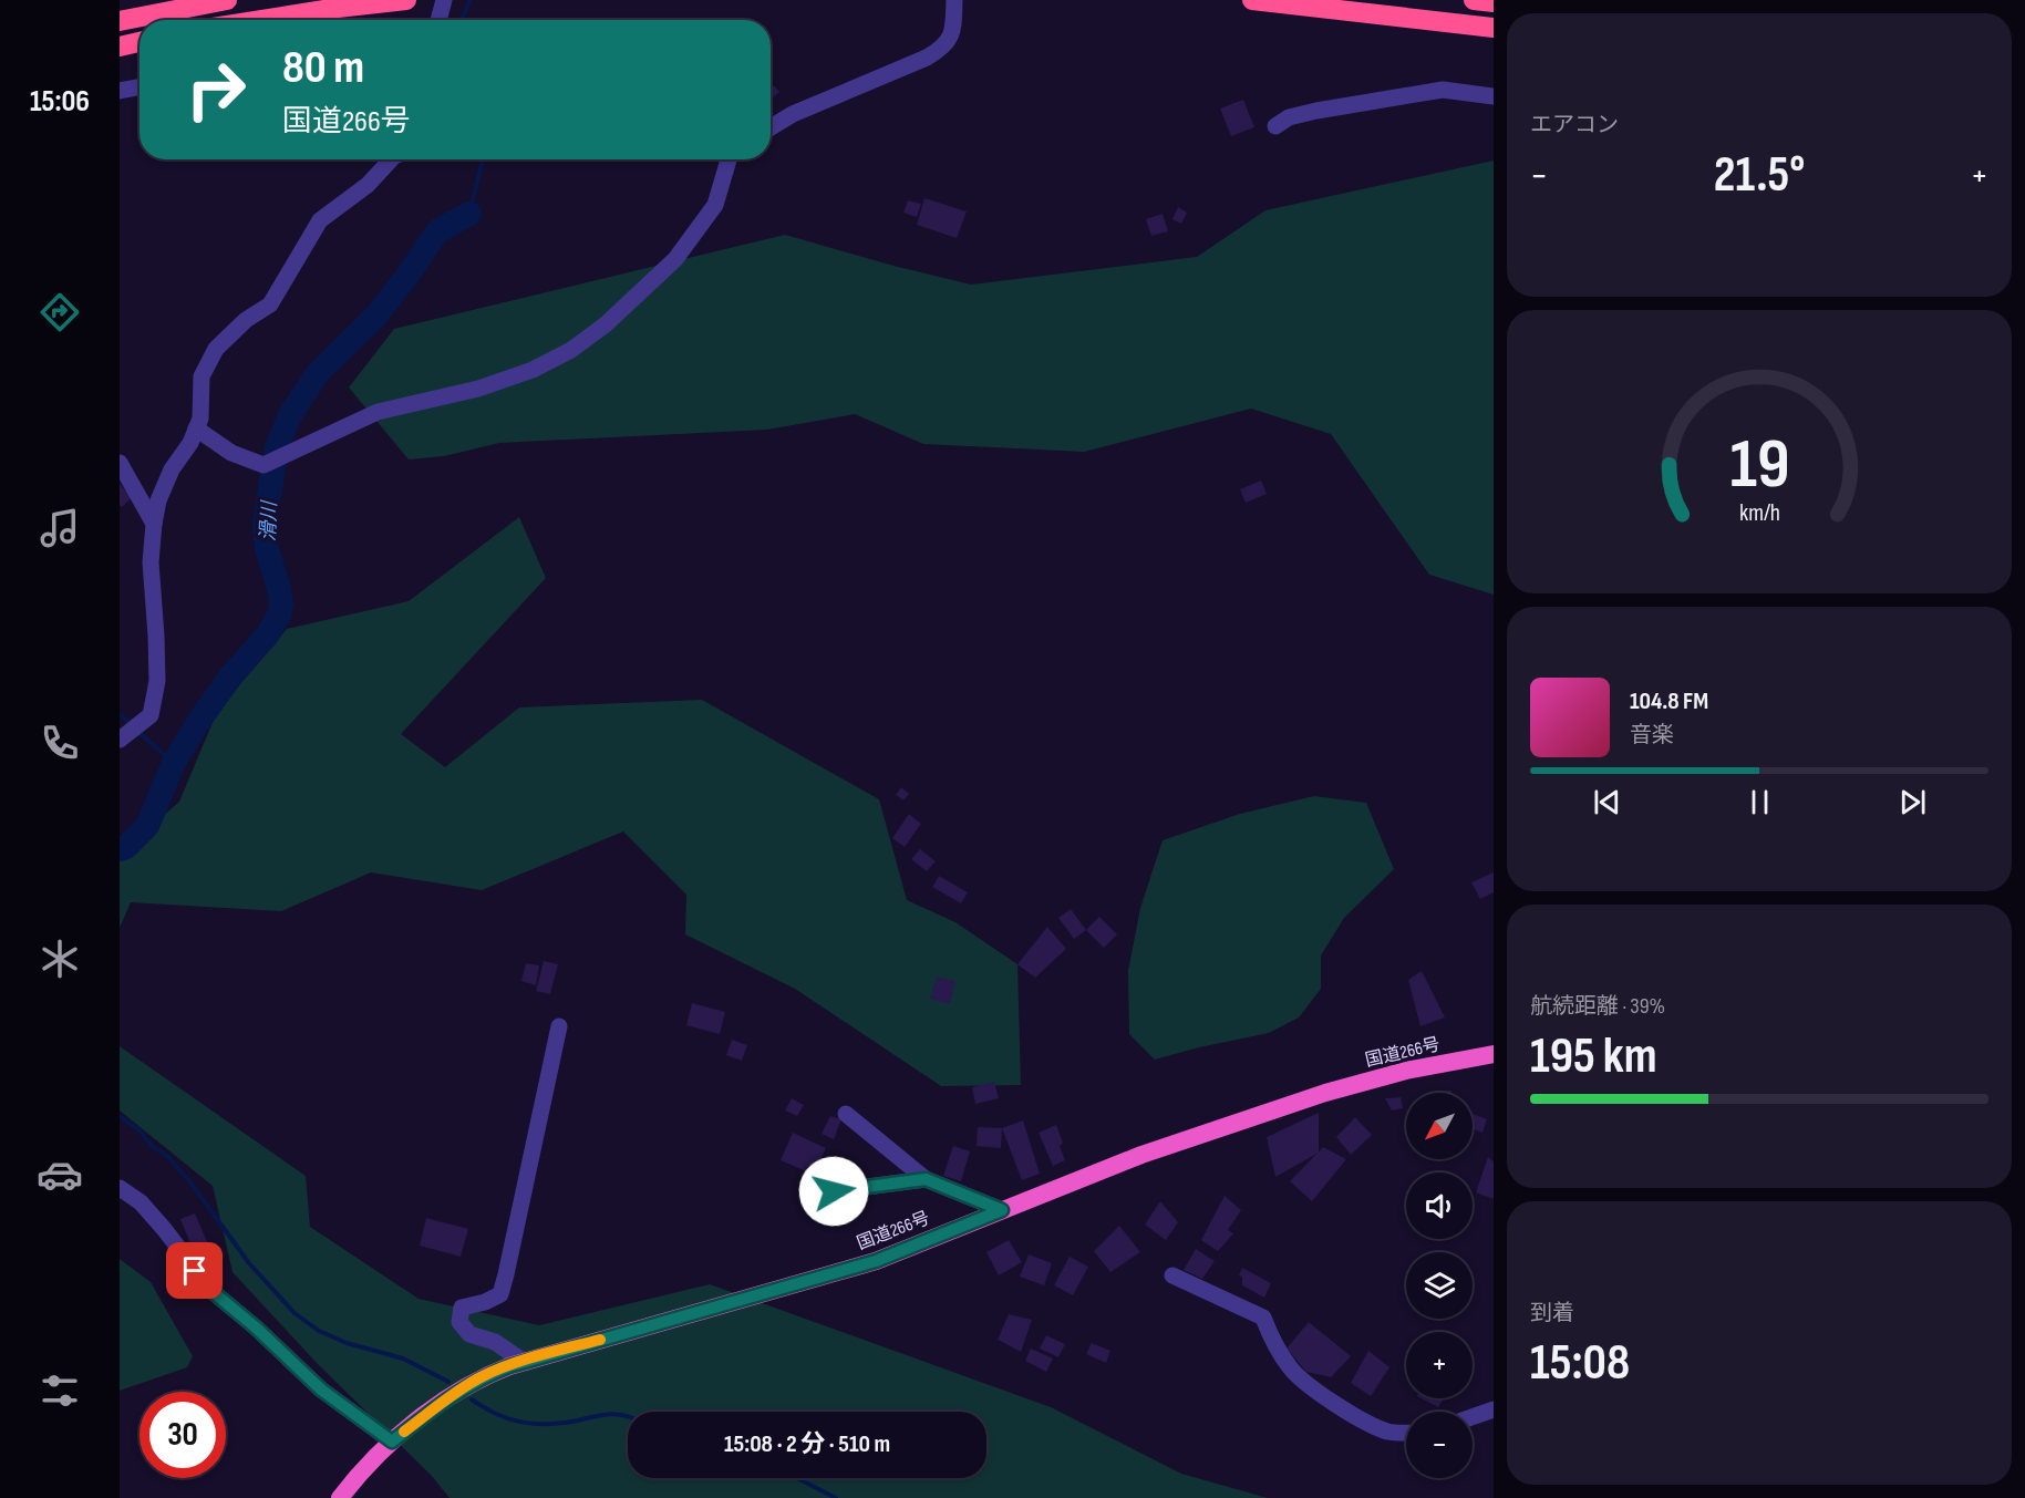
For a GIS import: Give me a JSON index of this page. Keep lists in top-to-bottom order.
{
  "streets": {
    "highway": ["国道266号"]
  },
  "water": ["滑川"],
  "north": "bottom left",
  "page": {
    "tabs": "15:06",
    "tile": [
      "エアコン",
      ["航続距離 · 39%", "195 km"],
      ["到着", "15:08"]
    ],
    "turn": ["80 m", "国道266号"],
    "heat": ["−", "21.5°", "+"],
    "song": ["104.8 FM", "音楽"],
    "map_buttons": ["+", "−"],
    "limit": "30",
    "trip": "15:08 · 2 分 · 510 m",
    "gauge": ["19", "km/h"]
  }
}
